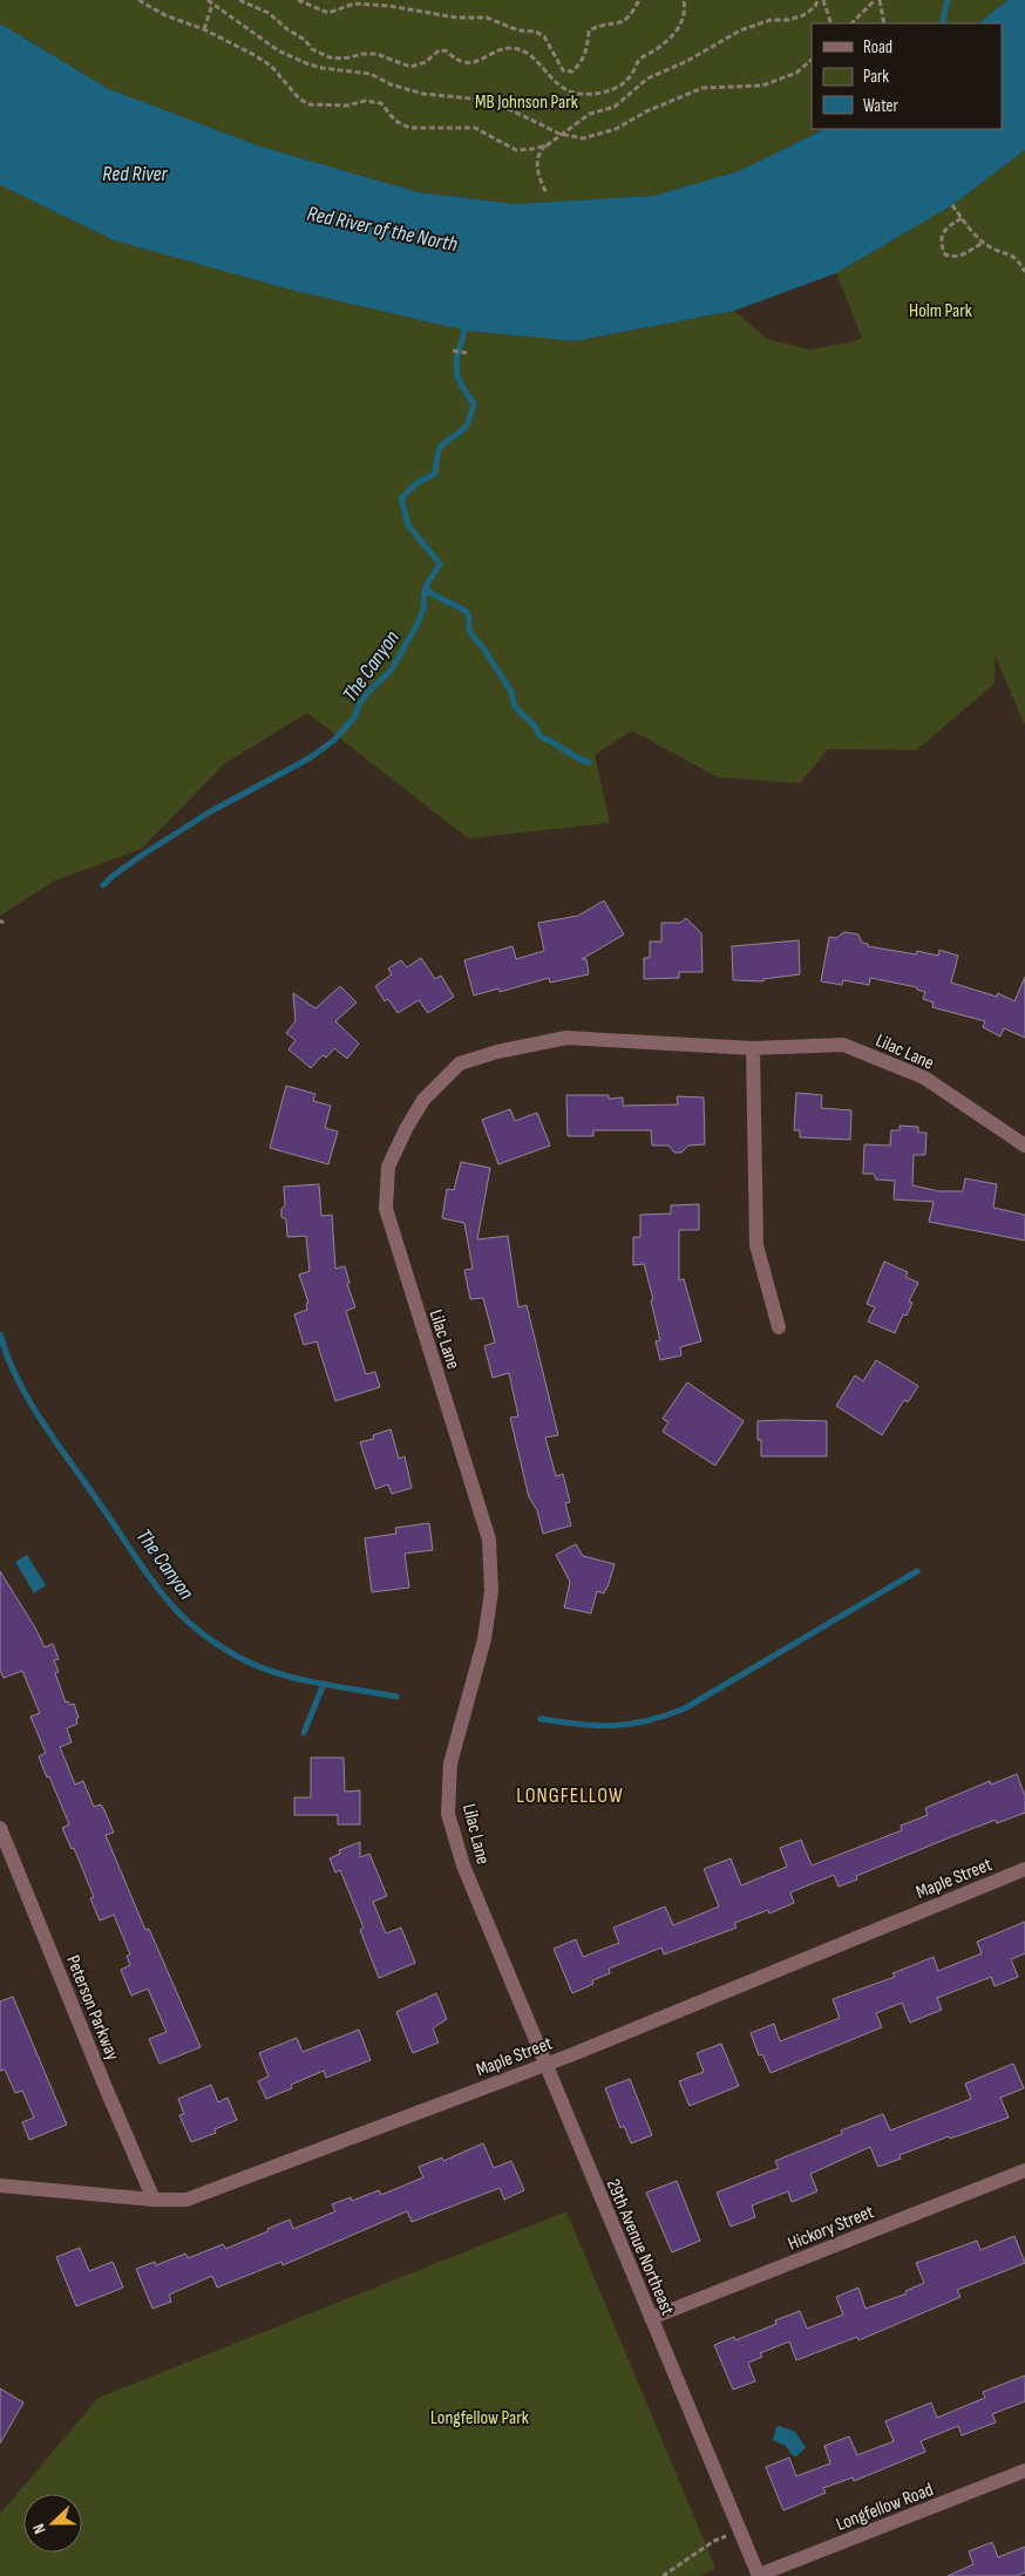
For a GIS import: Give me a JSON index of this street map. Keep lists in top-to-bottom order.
{
  "streets": {
    "street": [
      "Lilac Lane",
      "Maple Street",
      "Peterson Parkway",
      "Hickory Street",
      "29th Avenue Northeast",
      "Longfellow Road"
    ]
  },
  "crossings": [
    ["Lilac Lane", "29th Avenue Northeast"],
    ["Maple Street", "Peterson Parkway"],
    ["Maple Street", "29th Avenue Northeast"],
    ["Hickory Street", "29th Avenue Northeast"],
    ["29th Avenue Northeast", "Longfellow Road"]
  ],
  "districts": ["LONGFELLOW"],
  "water": ["Red River", "Red River of the North", "The Canyon"],
  "parks": ["MB Johnson Park", "Holm Park", "Longfellow Park"],
  "legend": ["Road", "Park", "Water"],
  "north": "left"
}
